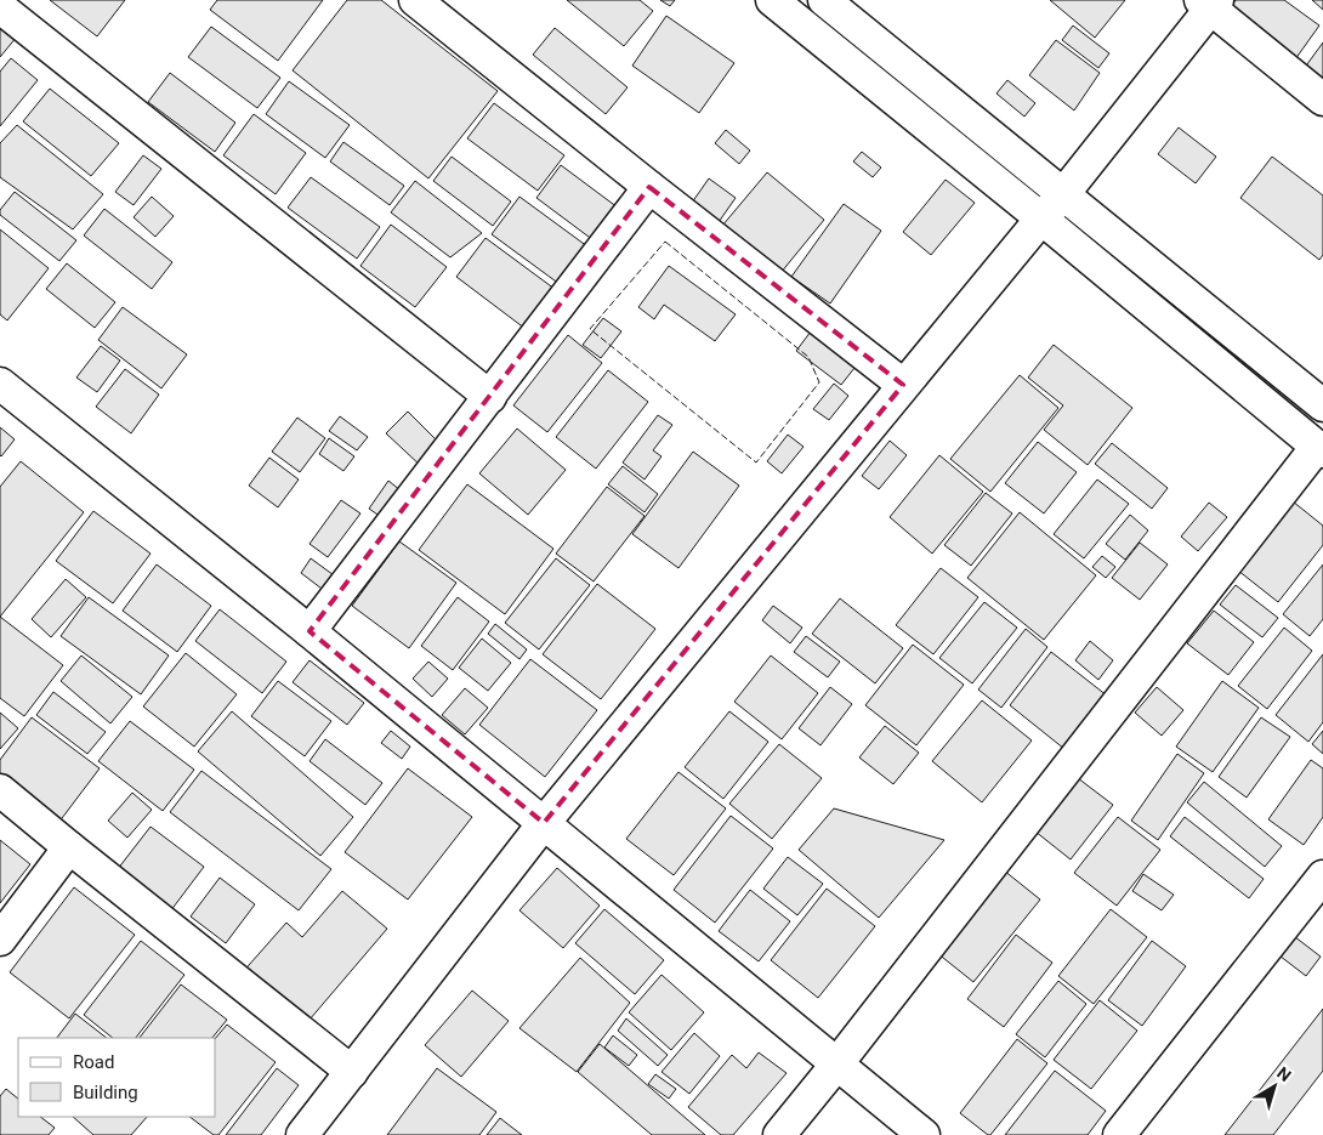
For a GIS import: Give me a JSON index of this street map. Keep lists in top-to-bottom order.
{
  "legend": ["Road", "Building"],
  "north": "top right"
}
